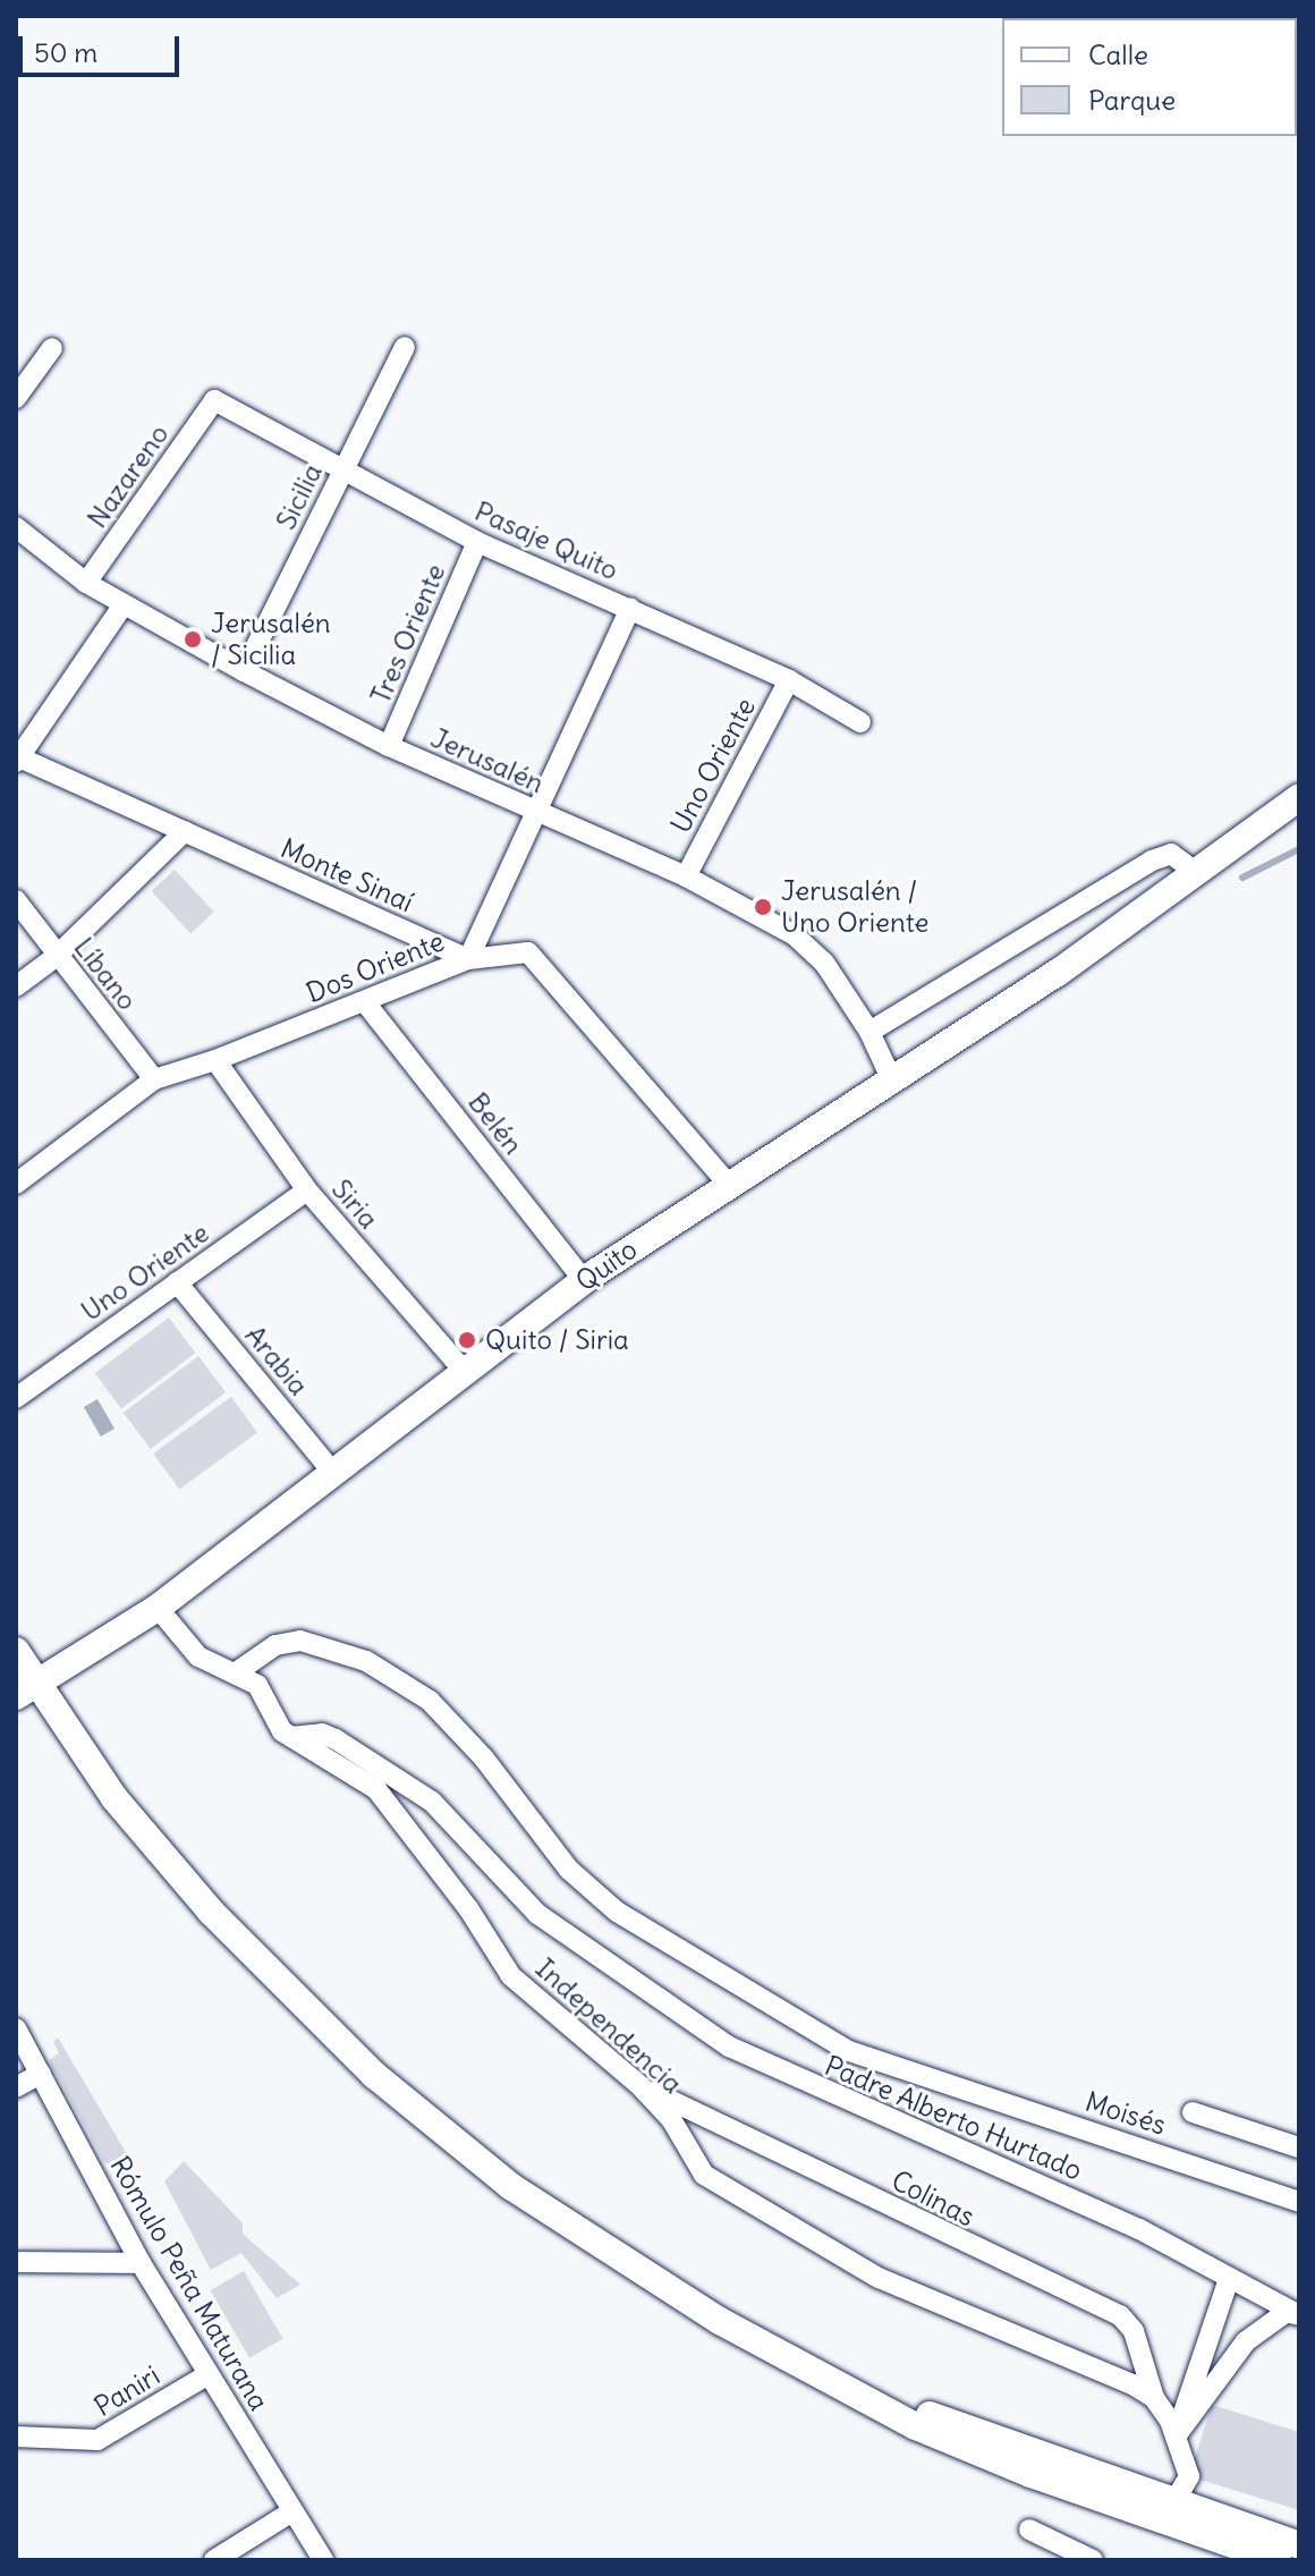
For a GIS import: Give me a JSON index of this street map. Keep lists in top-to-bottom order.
{
  "streets": {
    "main road": ["Quito"],
    "street": [
      "Nazareno",
      "Sicilia",
      "Pasaje Quito",
      "Tres Oriente",
      "Jerusalén",
      "Uno Oriente",
      "Monte Sinaí",
      "Dos Oriente",
      "Líbano",
      "Belén",
      "Siria",
      "Arabia",
      "Independencia",
      "Moisés",
      "Padre Alberto Hurtado",
      "Colinas",
      "Rómulo Peña Maturana",
      "Paniri"
    ]
  },
  "crossings": [
    ["Nazareno", "Pasaje Quito"],
    ["Nazareno", "Jerusalén"],
    ["Sicilia", "Pasaje Quito"],
    ["Sicilia", "Jerusalén"],
    ["Pasaje Quito", "Tres Oriente"],
    ["Pasaje Quito", "Uno Oriente"],
    ["Pasaje Quito", "Dos Oriente"],
    ["Tres Oriente", "Jerusalén"],
    ["Jerusalén", "Uno Oriente"],
    ["Jerusalén", "Dos Oriente"],
    ["Jerusalén", "Quito"],
    ["Uno Oriente", "Siria"],
    ["Uno Oriente", "Arabia"],
    ["Monte Sinaí", "Dos Oriente"],
    ["Dos Oriente", "Líbano"],
    ["Dos Oriente", "Belén"],
    ["Dos Oriente", "Siria"],
    ["Belén", "Quito"],
    ["Siria", "Quito"],
    ["Quito", "Arabia"],
    ["Quito", "Independencia"],
    ["Independencia", "Moisés"],
    ["Independencia", "Padre Alberto Hurtado"],
    ["Independencia", "Colinas"],
    ["Rómulo Peña Maturana", "Paniri"]
  ],
  "places": ["Jerusalén / Sicilia", "Jerusalén / Uno Oriente", "Quito / Siria"],
  "legend": ["Calle", "Parque"],
  "scale_bar": "50 m"
}
